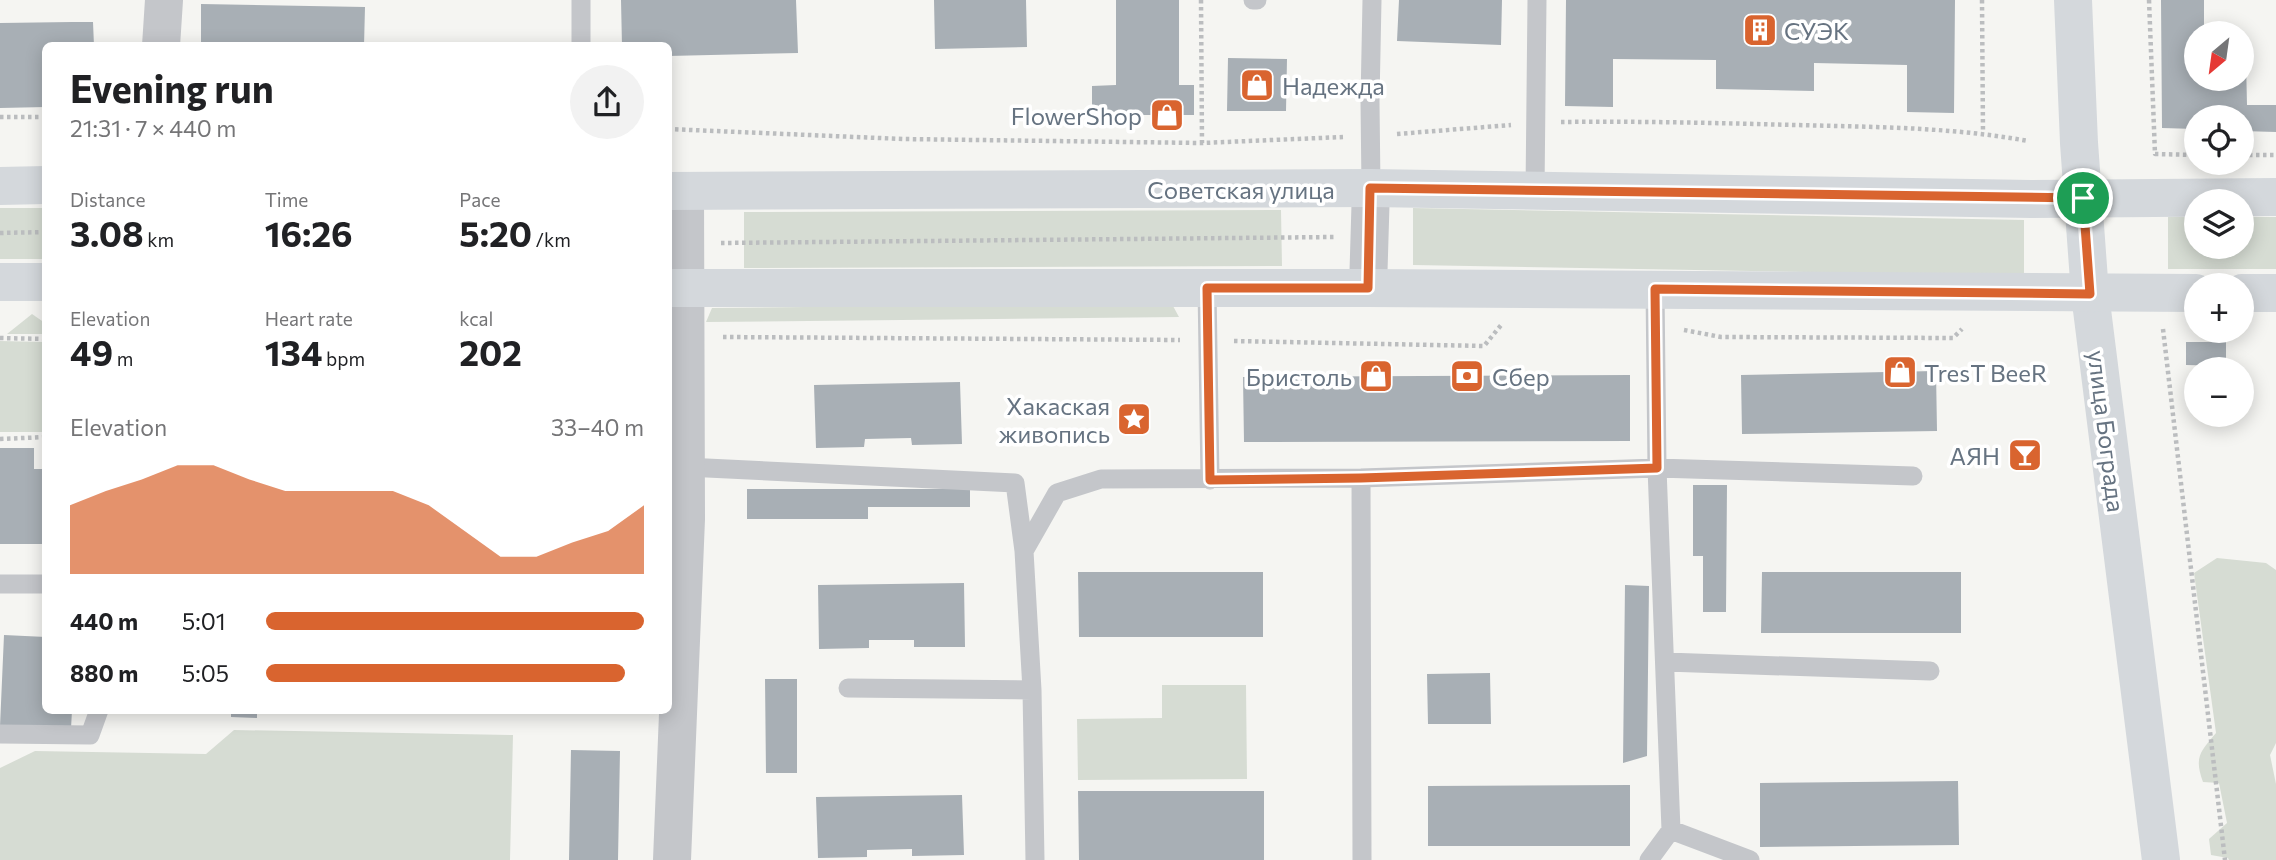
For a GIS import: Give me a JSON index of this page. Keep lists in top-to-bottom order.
{
  "streets": {
    "main road": ["Советская улица", "улица Бограда"]
  },
  "crossings": [
    ["Советская улица", "улица Бограда"]
  ],
  "places": {
    "building": ["СУЭК"],
    "shop": [
      "Надежда",
      "FlowerShop",
      "TresT BeeR",
      "Бристоль"
    ],
    "bank": ["Сбер"],
    "place": ["Хакаская живопись"],
    "bar": ["АЯН"]
  },
  "north": "bottom left",
  "page": {
    "map_buttons": ["+", "−"],
    "heading": ["Evening run", "21:31 · 7 × 440 m"],
    "stats": [
      ["Distance", "3.08 km"],
      ["Time", "16:26"],
      ["Pace", "5:20 /km"],
      ["Elevation", "49 m"],
      ["Heart rate", "134 bpm"],
      ["kcal", "202"]
    ],
    "chart": ["Elevation", "33–40 m"],
    "list": [
      {
        "name": "440 m",
        "note": "5:01"
      },
      {
        "name": "880 m",
        "note": "5:05"
      }
    ]
  }
}
